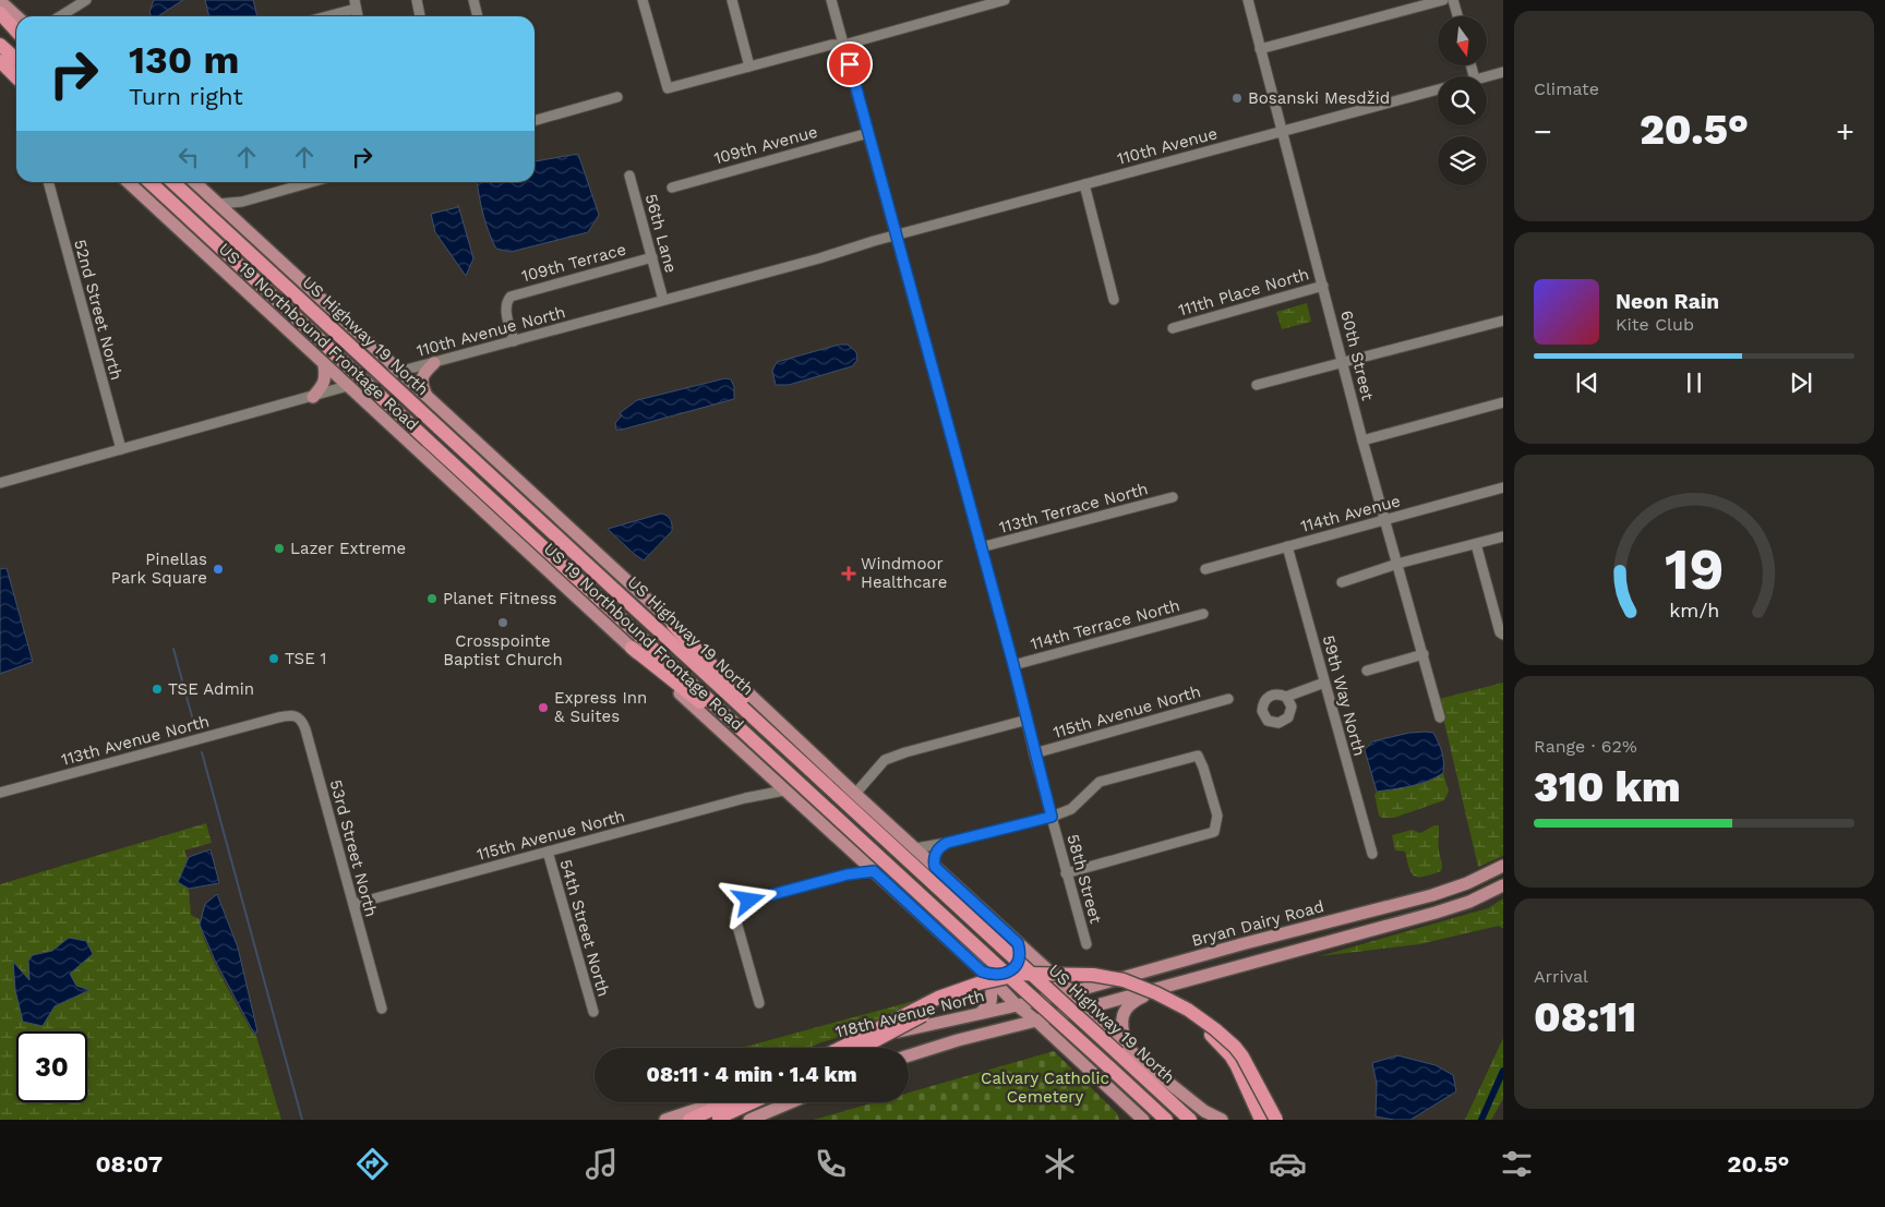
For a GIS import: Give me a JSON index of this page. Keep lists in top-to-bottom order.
{
  "streets": {
    "highway": ["US Highway 19 North"],
    "main road": ["US 19 Northbound Frontage Road", "Bryan Dairy Road", "118th Avenue North"],
    "street": [
      "109th Avenue",
      "110th Avenue",
      "56th Lane",
      "109th Terrace",
      "111th Place North",
      "52nd Street North",
      "110th Avenue North",
      "60th Street",
      "113th Terrace North",
      "114th Avenue",
      "114th Terrace North",
      "59th Way North",
      "115th Avenue North",
      "113th Avenue North",
      "53rd Street North",
      "58th Street",
      "54th Street North"
    ]
  },
  "crossings": [
    ["109th Avenue", "58th Street"],
    ["110th Avenue", "110th Avenue North"],
    ["110th Avenue", "60th Street"],
    ["110th Avenue", "58th Street"],
    ["56th Lane", "109th Terrace"],
    ["56th Lane", "110th Avenue North"],
    ["109th Terrace", "110th Avenue North"],
    ["111th Place North", "60th Street"],
    ["52nd Street North", "110th Avenue North"],
    ["110th Avenue North", "US 19 Northbound Frontage Road"],
    ["110th Avenue North", "58th Street"],
    ["US 19 Northbound Frontage Road", "115th Avenue North"],
    ["US 19 Northbound Frontage Road", "118th Avenue North"],
    ["60th Street", "114th Avenue"],
    ["113th Terrace North", "58th Street"],
    ["114th Avenue", "59th Way North"],
    ["114th Terrace North", "58th Street"],
    ["115th Avenue North", "53rd Street North"],
    ["115th Avenue North", "58th Street"],
    ["115th Avenue North", "54th Street North"],
    ["113th Avenue North", "53rd Street North"]
  ],
  "parks": ["Calvary Catholic Cemetery"],
  "places": {
    "other": [
      "Bosanski Mesdžid",
      "Lazer Extreme",
      "Pinellas Park Square",
      "Planet Fitness",
      "Crosspointe Baptist Church",
      "TSE 1",
      "TSE Admin",
      "Express Inn & Suites"
    ],
    "health": ["Windmoor Healthcare"]
  },
  "north": "bottom",
  "page": {
    "tile": [
      "Climate",
      ["Range · 62%", "310 km"],
      ["Arrival", "08:11"]
    ],
    "turn": ["130 m", "Turn right"],
    "heat": ["−", "20.5°", "+"],
    "song": ["Neon Rain", "Kite Club"],
    "limit": "30",
    "trip": "08:11 · 4 min · 1.4 km",
    "tabs": ["08:07", "20.5°"],
    "gauge": ["19", "km/h"]
  }
}
